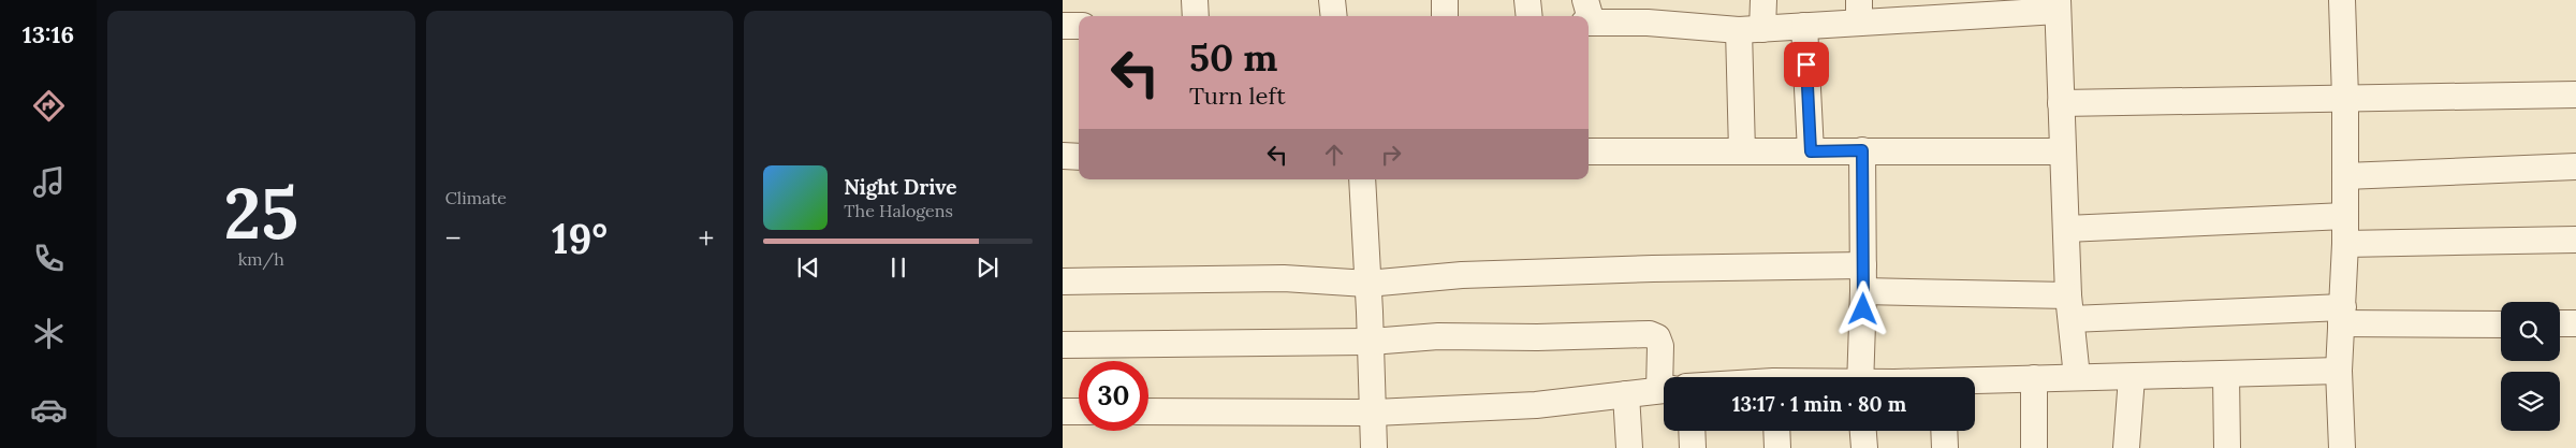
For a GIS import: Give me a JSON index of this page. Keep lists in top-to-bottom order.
{
  "page": {
    "tabs": "13:16",
    "tile": [
      ["25", "km/h"],
      "Climate"
    ],
    "turn": ["50 m", "Turn left"],
    "song": ["Night Drive", "The Halogens"],
    "heat": ["−", "19°", "+"],
    "limit": "30",
    "trip": "13:17 · 1 min · 80 m"
  }
}
